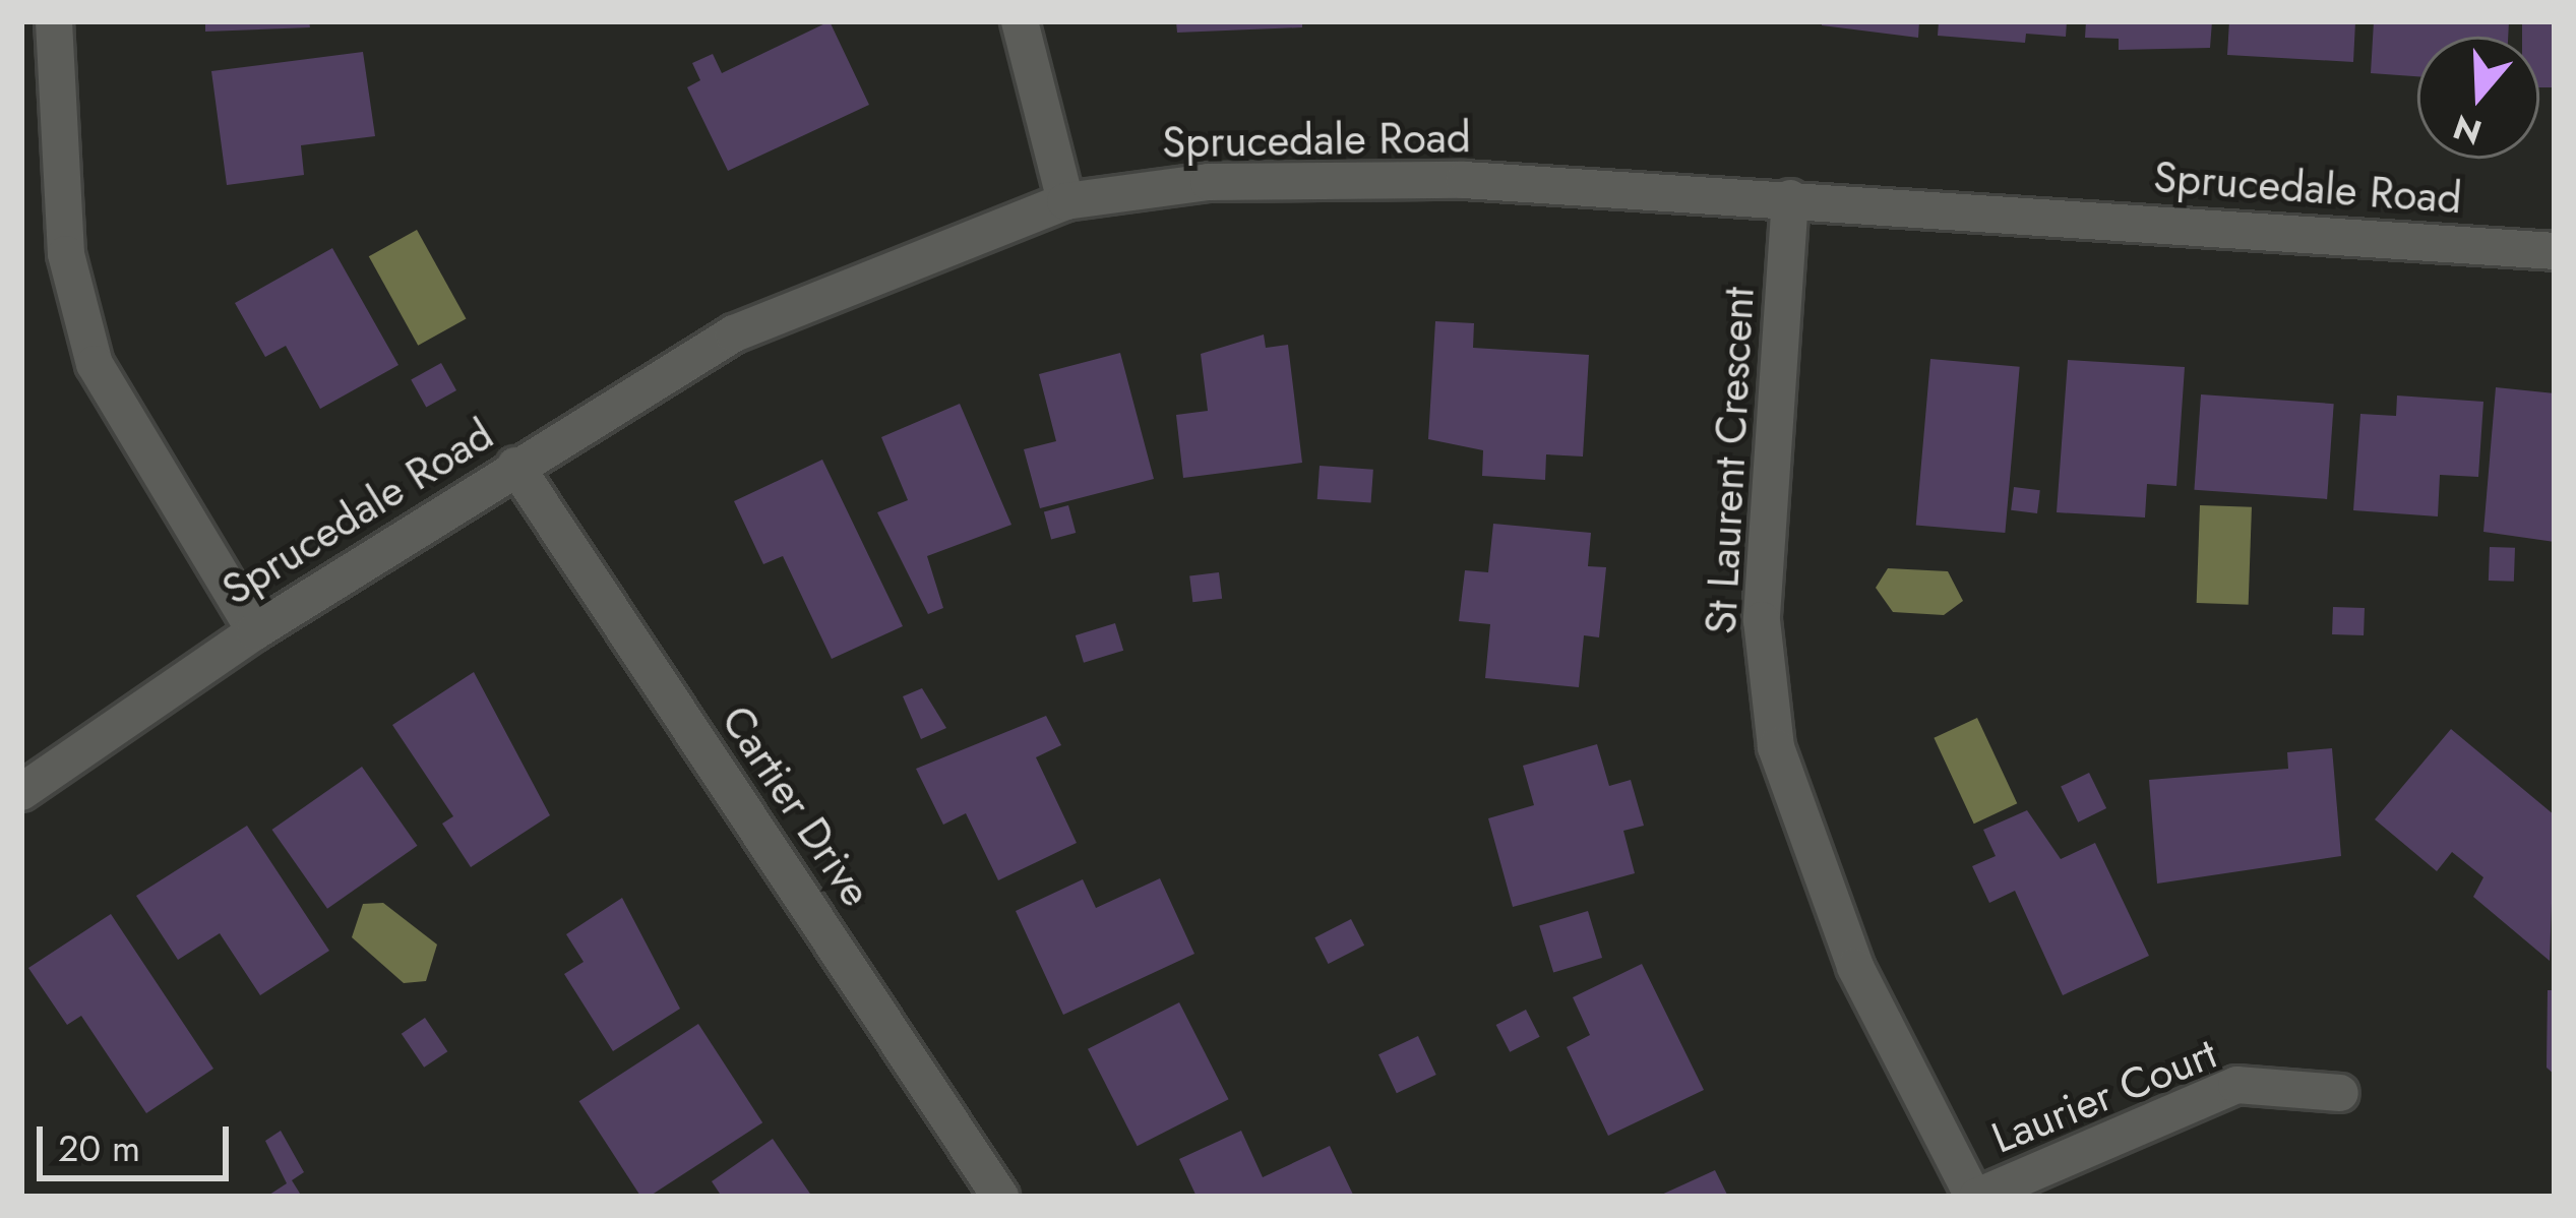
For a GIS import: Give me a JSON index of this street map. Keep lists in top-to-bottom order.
{
  "streets": {
    "street": [
      "Sprucedale Road",
      "St Laurent Crescent",
      "Cartier Drive",
      "Laurier Court"
    ]
  },
  "crossings": [
    ["Sprucedale Road", "St Laurent Crescent"],
    ["Sprucedale Road", "Cartier Drive"],
    ["St Laurent Crescent", "Laurier Court"]
  ],
  "scale_bar": "20 m",
  "north": "bottom"
}
